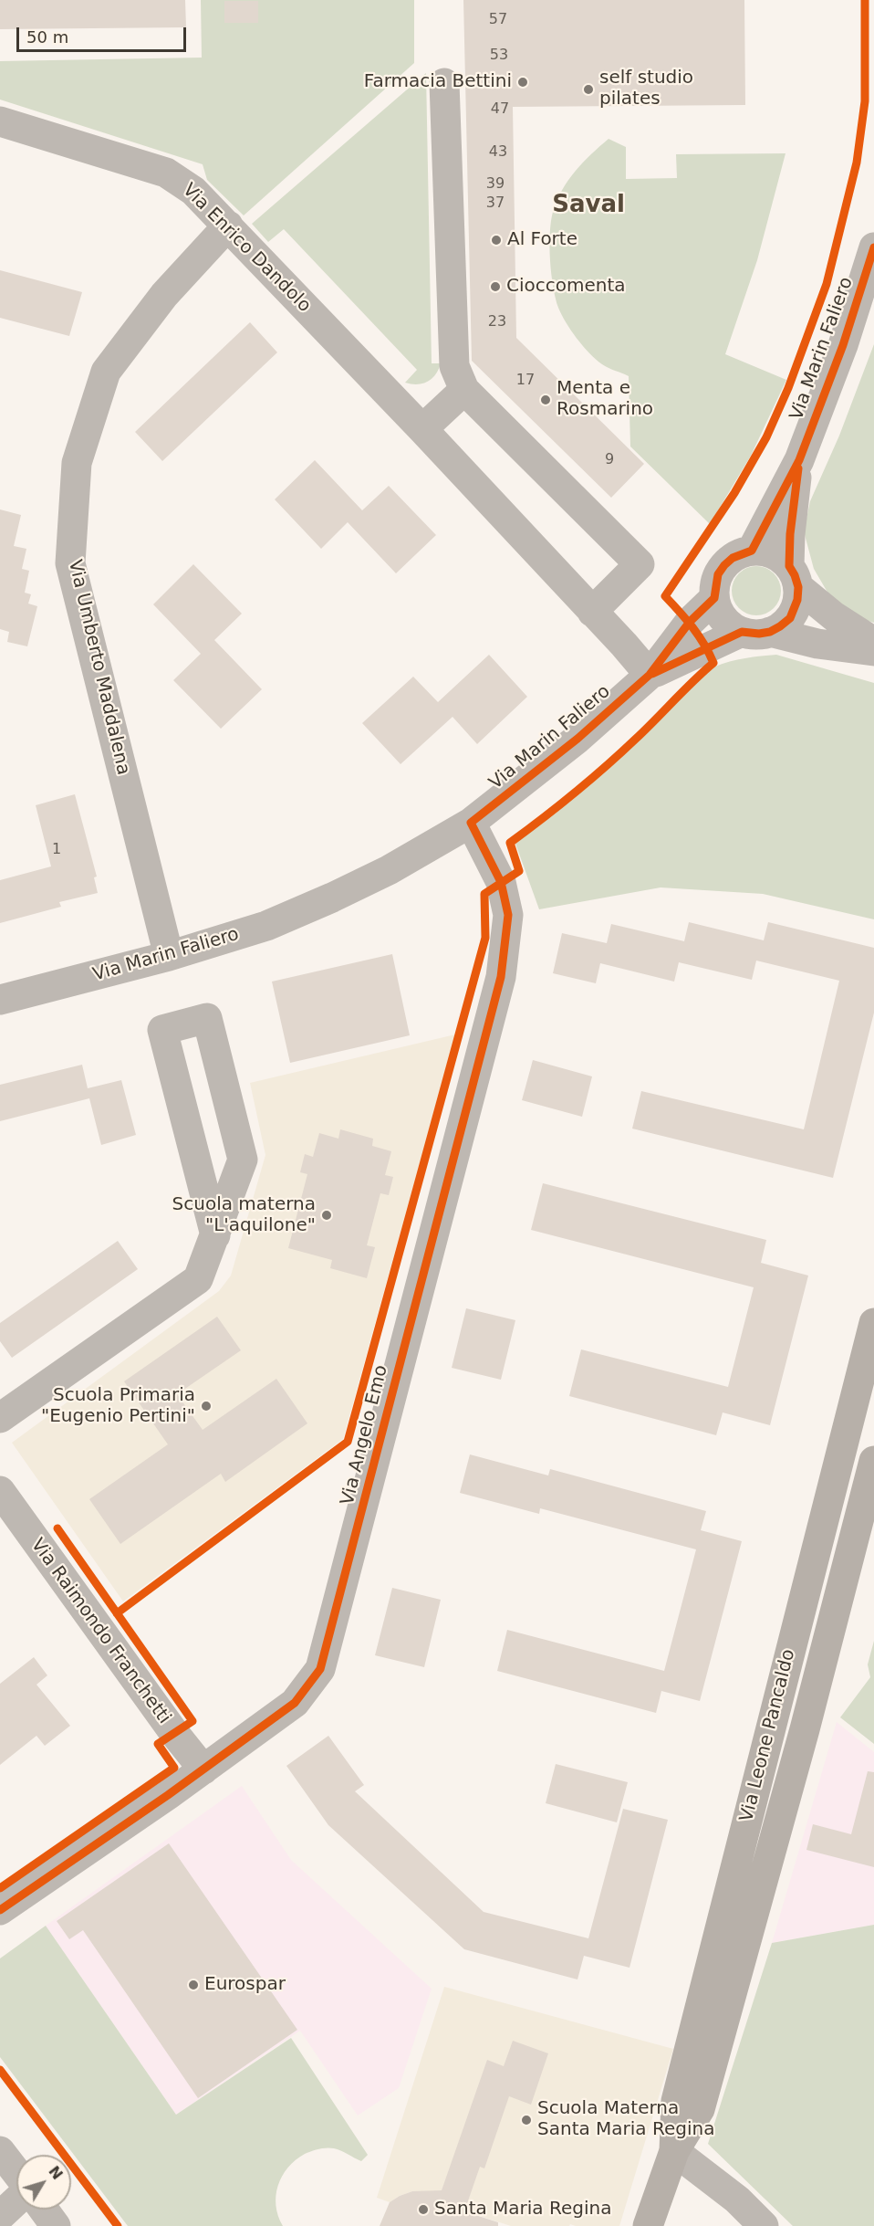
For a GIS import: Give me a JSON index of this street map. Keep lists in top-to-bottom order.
{
  "streets": {
    "main road": ["Via Leone Pancaldo"],
    "street": [
      "Via Enrico Dandolo",
      "Via Marin Faliero",
      "Via Umberto Maddalena",
      "Via Angelo Emo",
      "Via Raimondo Franchetti"
    ]
  },
  "crossings": [
    ["Via Enrico Dandolo", "Via Marin Faliero"],
    ["Via Enrico Dandolo", "Via Umberto Maddalena"],
    ["Via Marin Faliero", "Via Umberto Maddalena"],
    ["Via Marin Faliero", "Via Angelo Emo"],
    ["Via Angelo Emo", "Via Raimondo Franchetti"]
  ],
  "districts": ["Saval"],
  "places": [
    "Farmacia Bettini",
    "self studio pilates",
    "Al Forte",
    "Cioccomenta",
    "Menta e Rosmarino",
    "Scuola materna \"L'aquilone\"",
    "Scuola Primaria \"Eugenio Pertini\"",
    "Eurospar",
    "Scuola Materna Santa Maria Regina",
    "Santa Maria Regina"
  ],
  "house_numbers": [
    "57",
    "53",
    "47",
    "43",
    "39",
    "37",
    "23",
    "17",
    "9",
    "1"
  ],
  "scale_bar": "50 m",
  "north": "top right"
}
